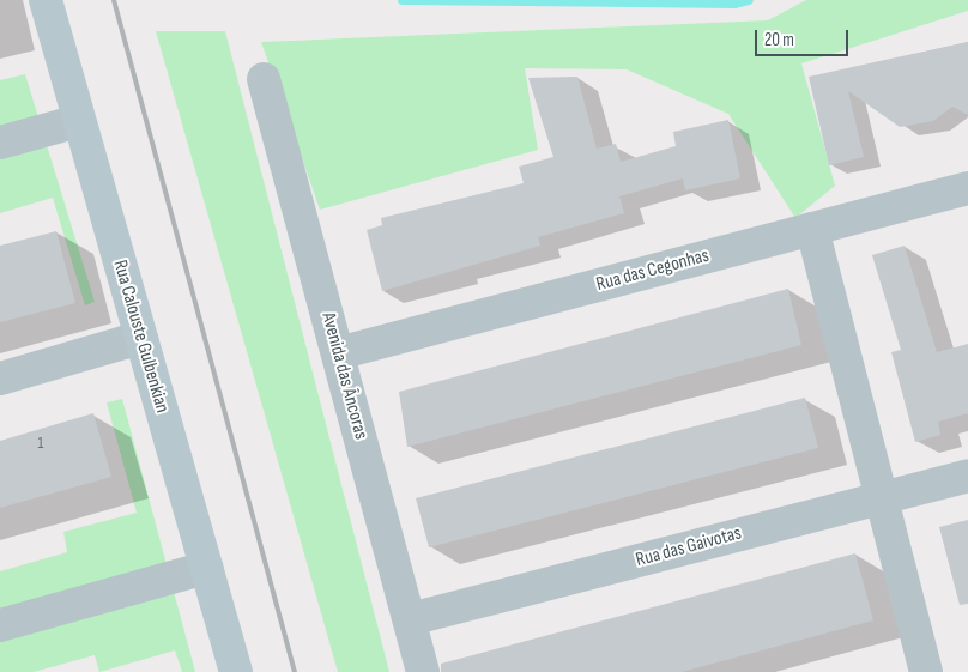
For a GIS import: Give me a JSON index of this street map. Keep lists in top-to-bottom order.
{
  "streets": {
    "street": [
      "Rua das Cegonhas",
      "Rua Calouste Gulbenkian",
      "Avenida das Âncoras",
      "Rua das Gaivotas"
    ]
  },
  "crossings": [
    ["Rua das Cegonhas", "Avenida das Âncoras"],
    ["Avenida das Âncoras", "Rua das Gaivotas"]
  ],
  "house_numbers": ["1"],
  "scale_bar": "20 m"
}
